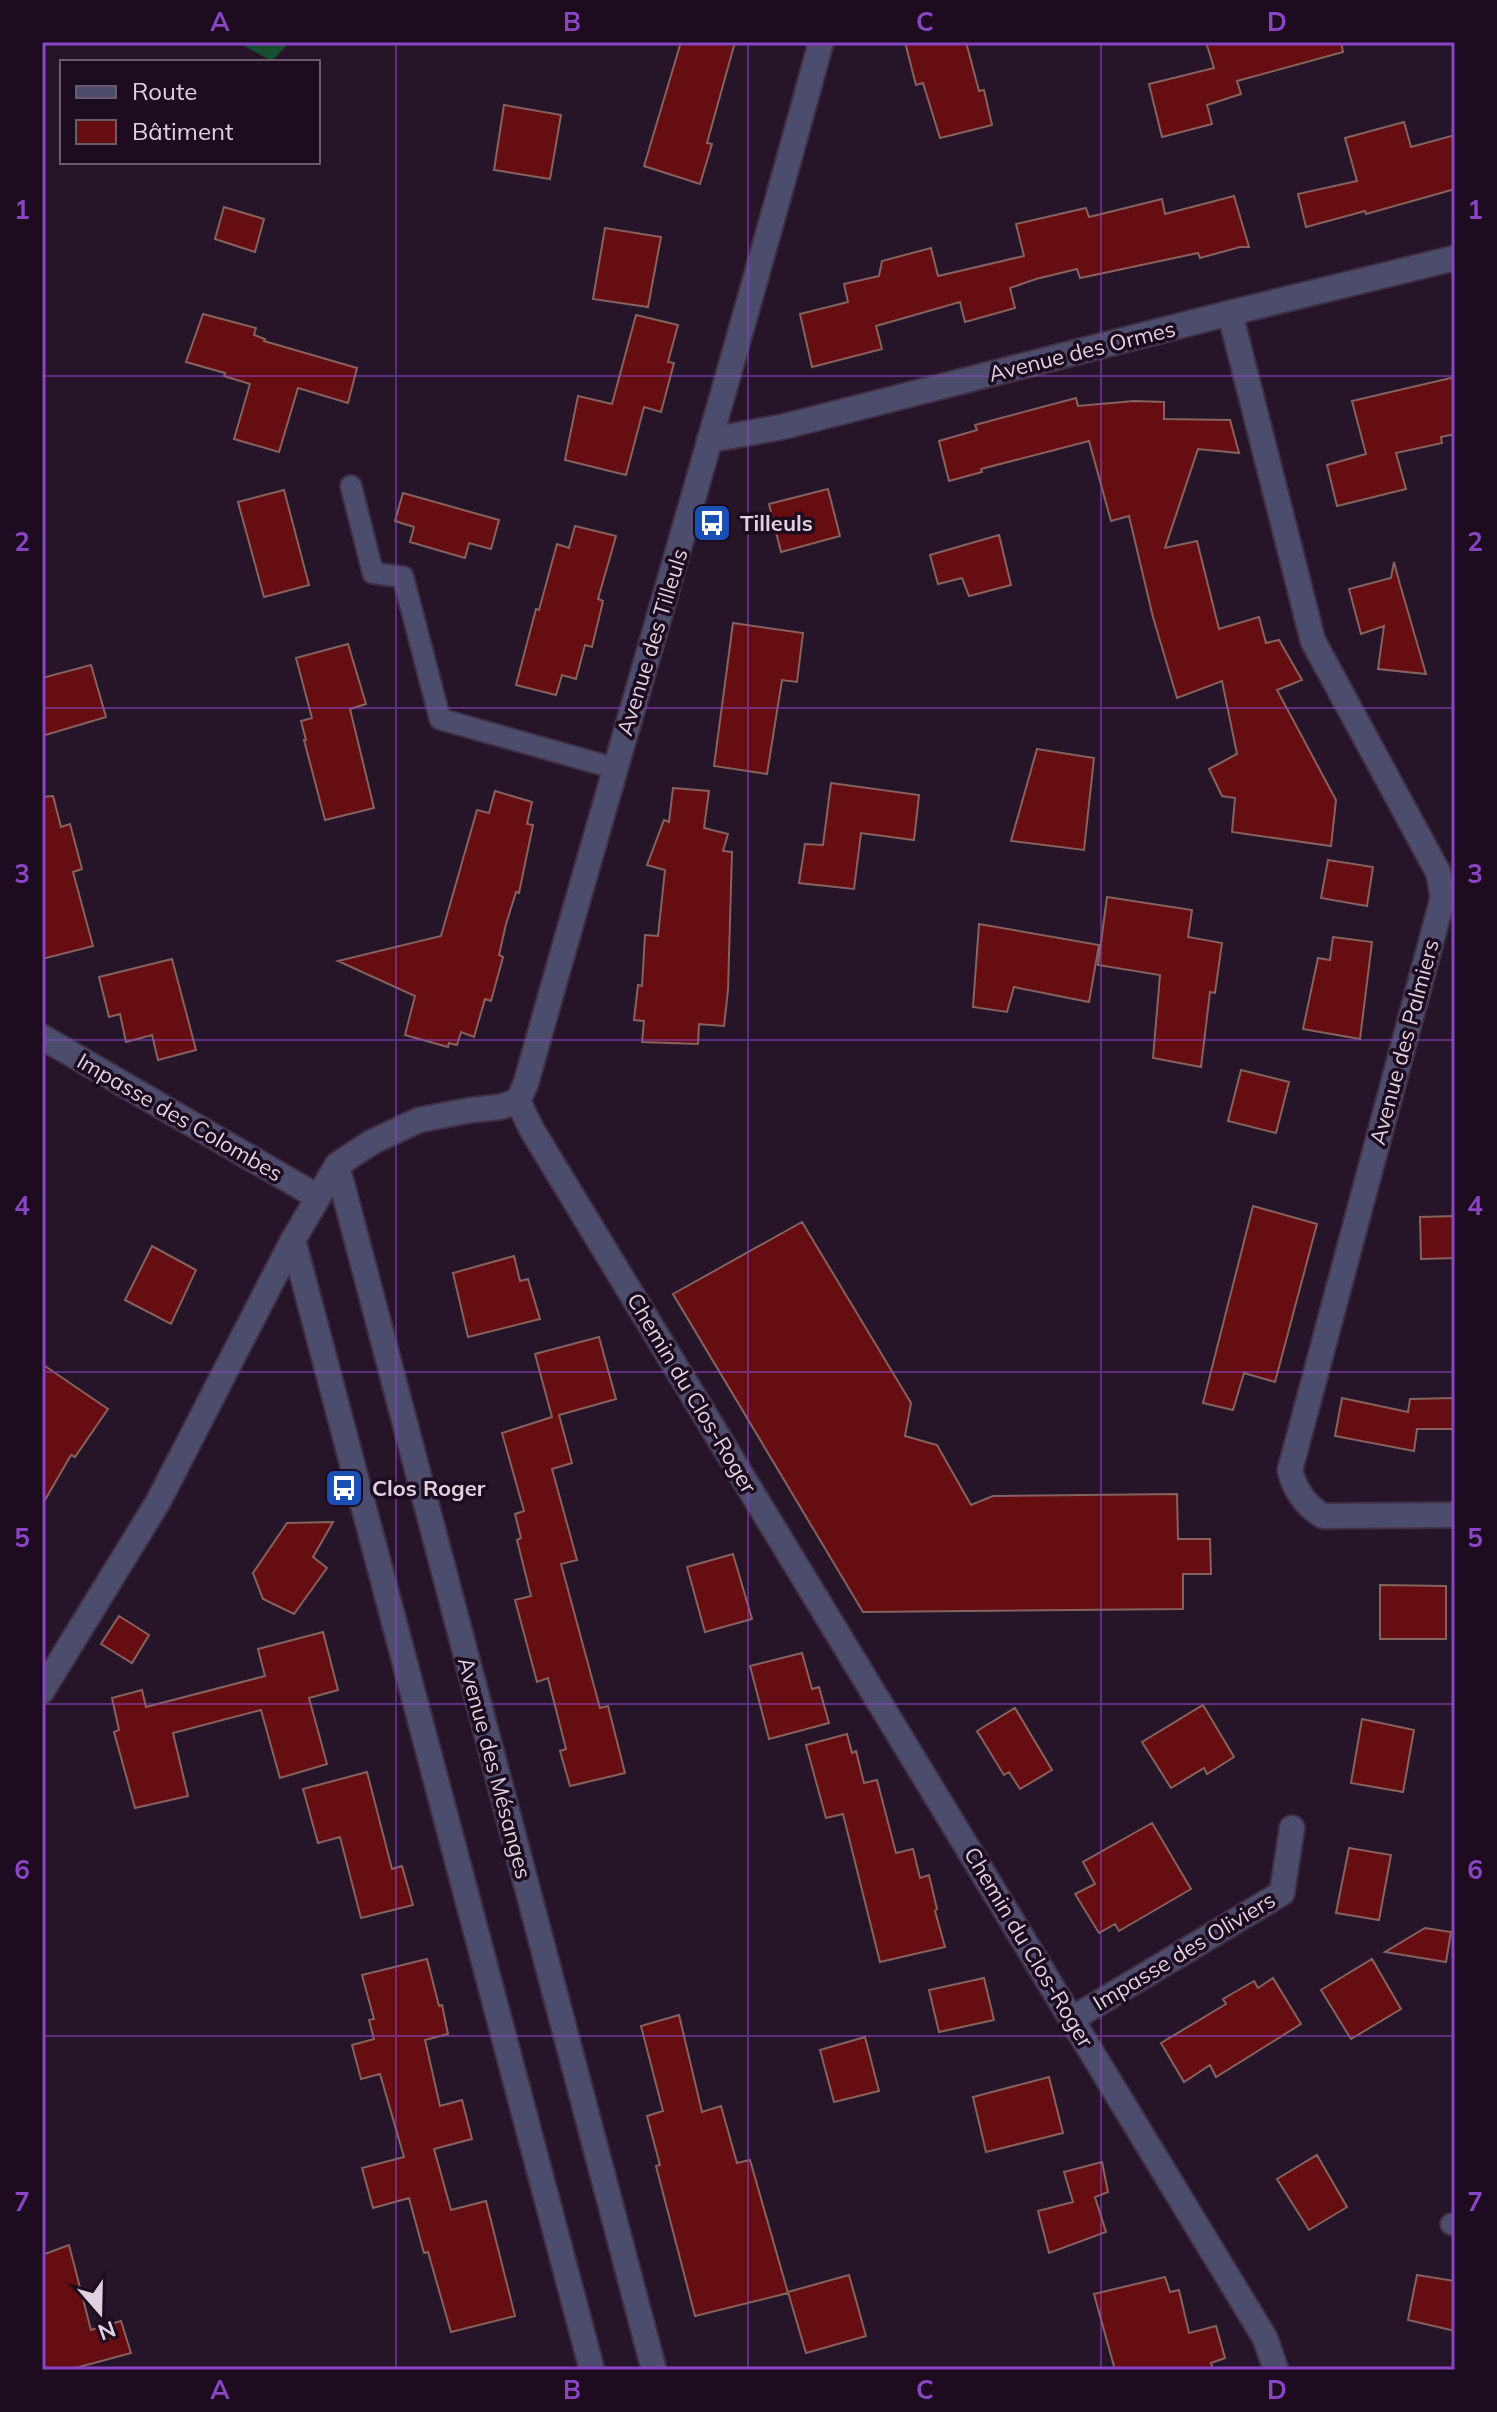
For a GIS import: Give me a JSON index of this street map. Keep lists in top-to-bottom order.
{
  "streets": {
    "street": [
      "Avenue des Ormes",
      "Avenue des Tilleuls",
      "Avenue des Palmiers",
      "Impasse des Colombes",
      "Chemin du Clos-Roger",
      "Avenue des Mésanges",
      "Impasse des Oliviers"
    ]
  },
  "crossings": [
    ["Avenue des Ormes", "Avenue des Tilleuls"],
    ["Avenue des Ormes", "Avenue des Palmiers"],
    ["Avenue des Tilleuls", "Chemin du Clos-Roger"],
    ["Chemin du Clos-Roger", "Impasse des Oliviers"]
  ],
  "places": {
    "bus stop": ["Tilleuls", "Clos Roger"]
  },
  "legend": ["Route", "Bâtiment"],
  "north": "bottom",
  "grid": {
    "columns": [
      "A",
      "B",
      "C",
      "D"
    ],
    "rows": [
      "1",
      "2",
      "3",
      "4",
      "5",
      "6",
      "7"
    ]
  }
}
